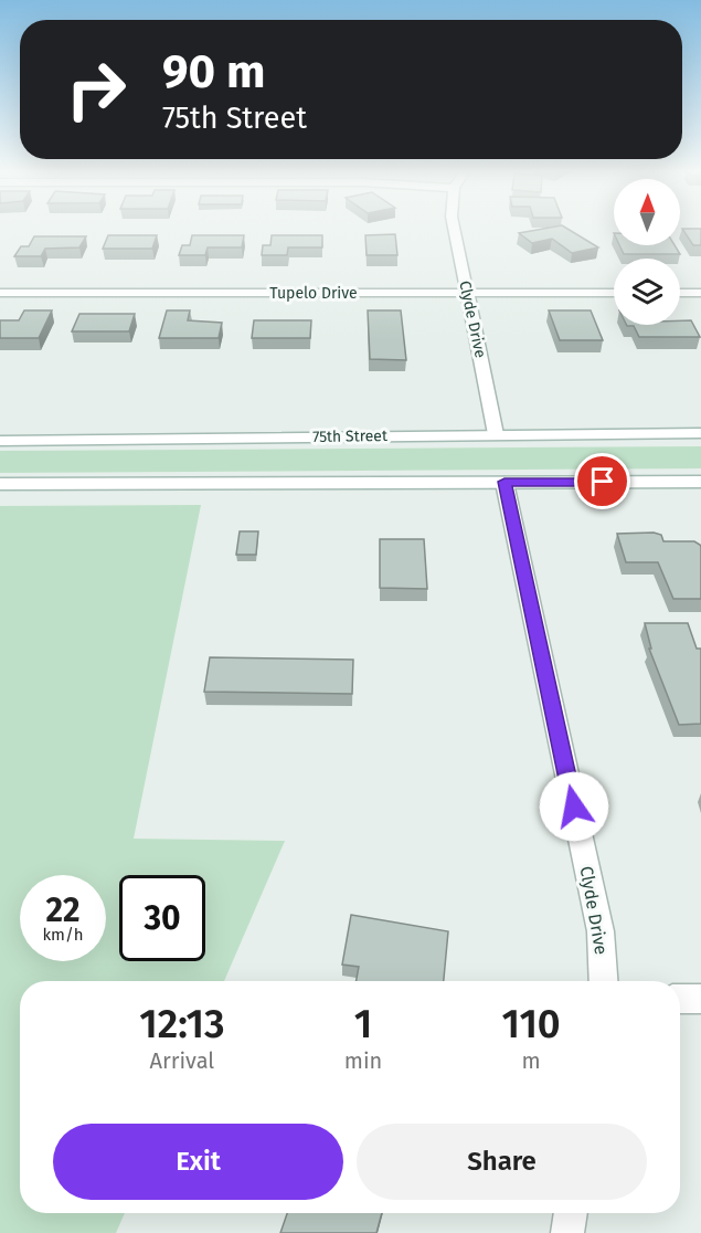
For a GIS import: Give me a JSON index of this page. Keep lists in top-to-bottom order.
{
  "streets": {
    "street": ["Tupelo Drive", "Clyde Drive", "75th Street"]
  },
  "crossings": [
    ["Tupelo Drive", "Clyde Drive"],
    ["Clyde Drive", "75th Street"]
  ],
  "north": "top",
  "page": {
    "turn": ["90 m", "75th Street"],
    "speed": "22 km/h",
    "limit": "30",
    "eta": [
      "12:13",
      "Arrival",
      "1",
      "min",
      "110",
      "m"
    ],
    "buttons": ["Exit", "Share"]
  }
}
